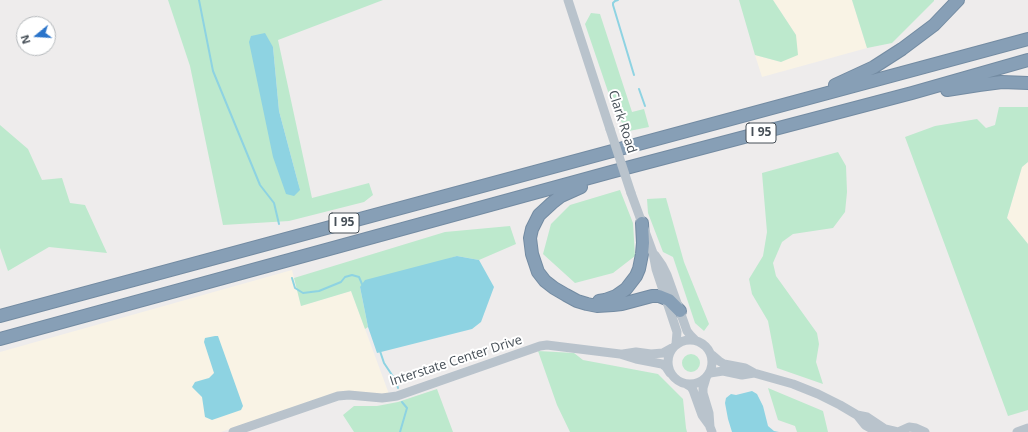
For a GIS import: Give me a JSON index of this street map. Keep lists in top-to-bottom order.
{
  "streets": {
    "highway": ["I 95"],
    "street": ["Clark Road", "Interstate Center Drive"]
  },
  "crossings": [
    ["Clark Road", "Interstate Center Drive"]
  ],
  "north": "left"
}
